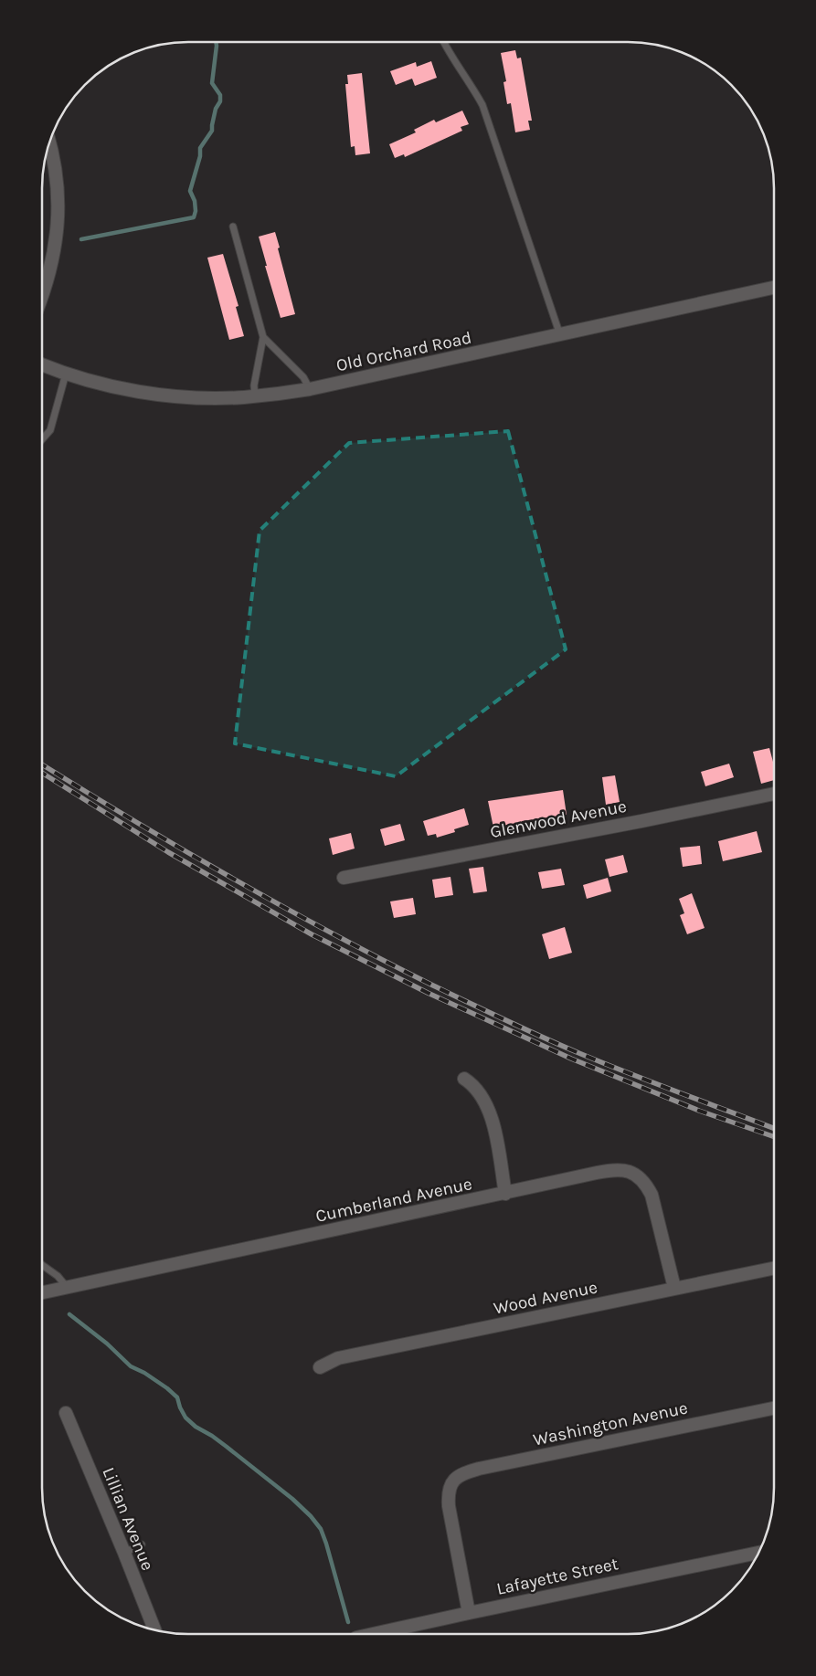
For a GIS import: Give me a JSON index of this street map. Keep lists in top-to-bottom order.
{
  "streets": {
    "street": [
      "Old Orchard Road",
      "Glenwood Avenue",
      "Cumberland Avenue",
      "Wood Avenue",
      "Washington Avenue",
      "Lillian Avenue",
      "Lafayette Street"
    ]
  },
  "crossings": [
    ["Cumberland Avenue", "Wood Avenue"],
    ["Washington Avenue", "Lafayette Street"]
  ]
}
